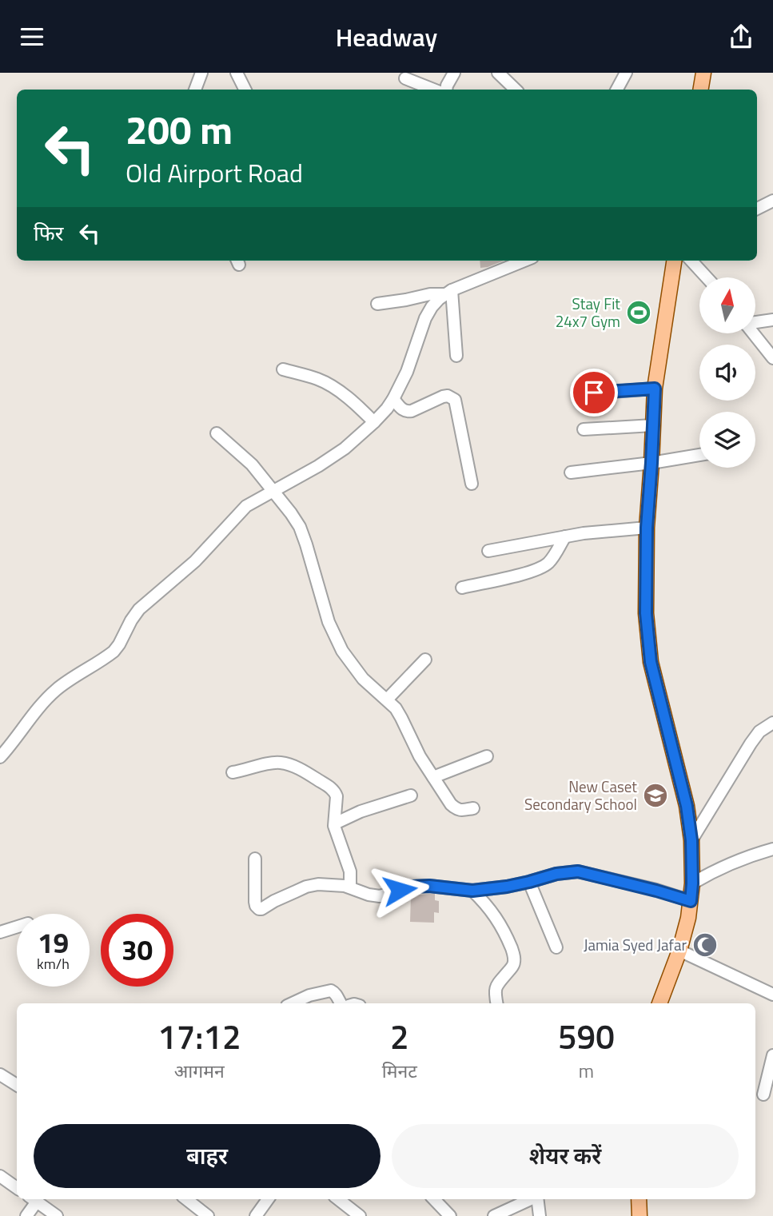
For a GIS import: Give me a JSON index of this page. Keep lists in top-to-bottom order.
{
  "places": {
    "sports": ["Stay Fit 24x7 Gym"],
    "school or university": ["New Caset Secondary School"],
    "mosque": ["Jamia Syed Jafar"]
  },
  "north": "top",
  "page": {
    "header": "Headway",
    "turn": ["200 m", "Old Airport Road"],
    "then": "फिर",
    "speed": "19 km/h",
    "limit": "30",
    "eta": [
      "17:12",
      "आगमन",
      "2",
      "मिनट",
      "590",
      "m"
    ],
    "buttons": ["बाहर", "शेयर करें"]
  }
}
